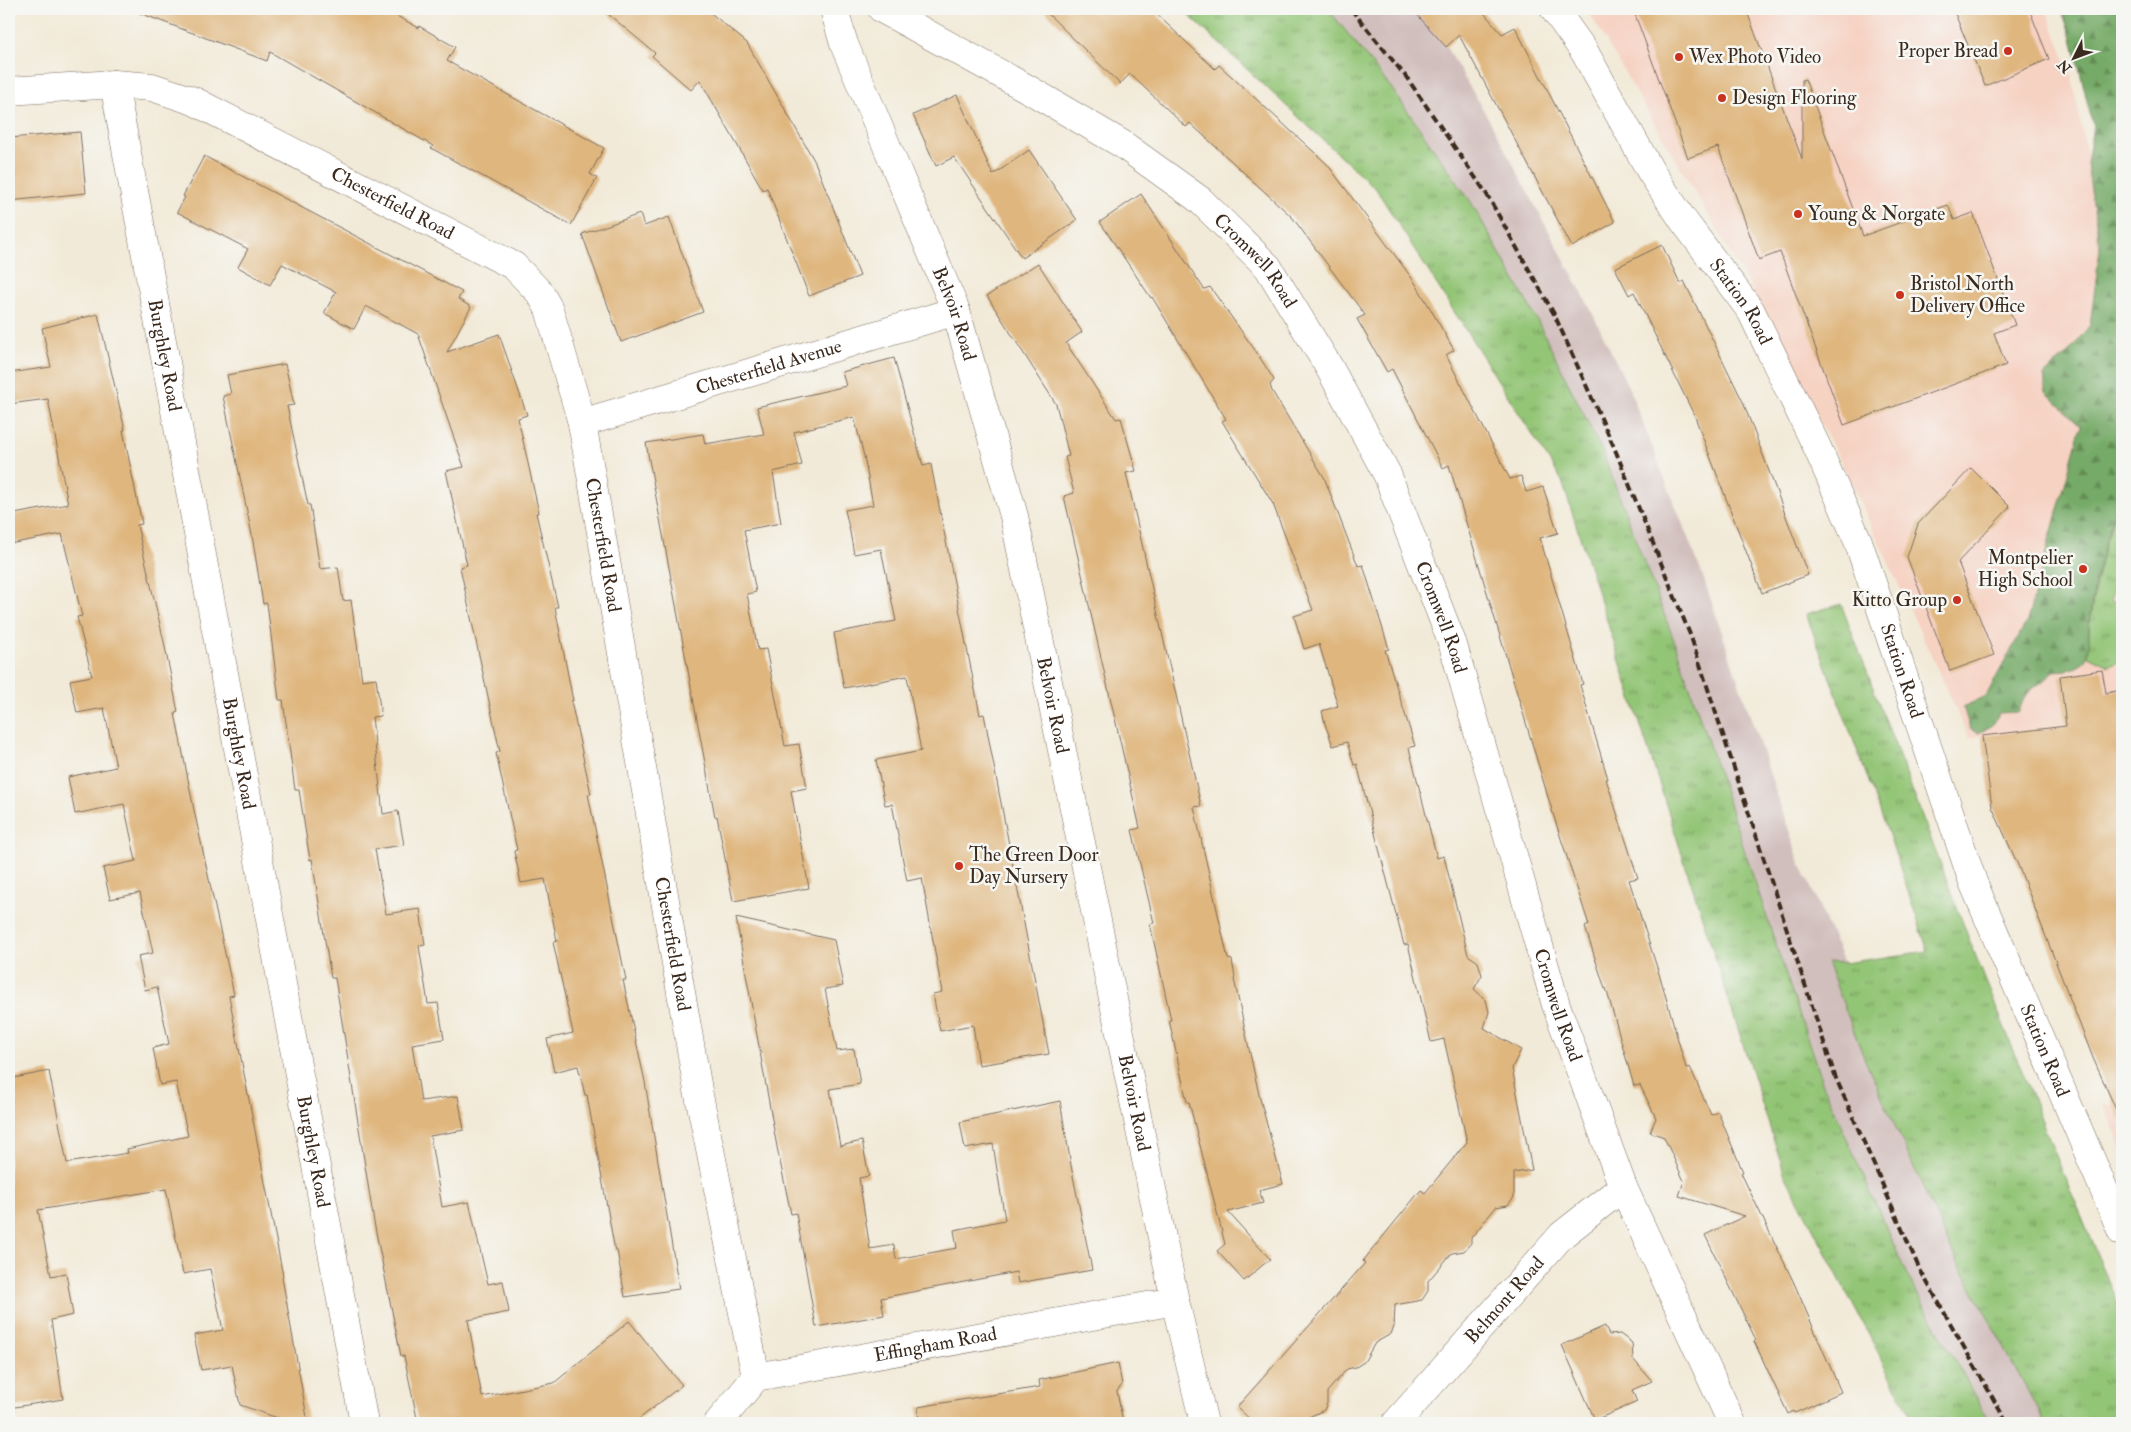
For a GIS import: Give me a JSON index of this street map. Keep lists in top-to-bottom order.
{
  "streets": {
    "street": [
      "Chesterfield Road",
      "Cromwell Road",
      "Station Road",
      "Belvoir Road",
      "Burghley Road",
      "Chesterfield Avenue",
      "Belmont Road",
      "Effingham Road"
    ]
  },
  "crossings": [
    ["Chesterfield Road", "Burghley Road"],
    ["Chesterfield Road", "Chesterfield Avenue"],
    ["Chesterfield Road", "Effingham Road"],
    ["Cromwell Road", "Belmont Road"],
    ["Belvoir Road", "Chesterfield Avenue"],
    ["Belvoir Road", "Effingham Road"]
  ],
  "places": [
    "Proper Bread",
    "Wex Photo Video",
    "Design Flooring",
    "Young & Norgate",
    "Bristol North Delivery Office",
    "Montpelier High School",
    "Kitto Group",
    "The Green Door Day Nursery"
  ],
  "north": "bottom left"
}
